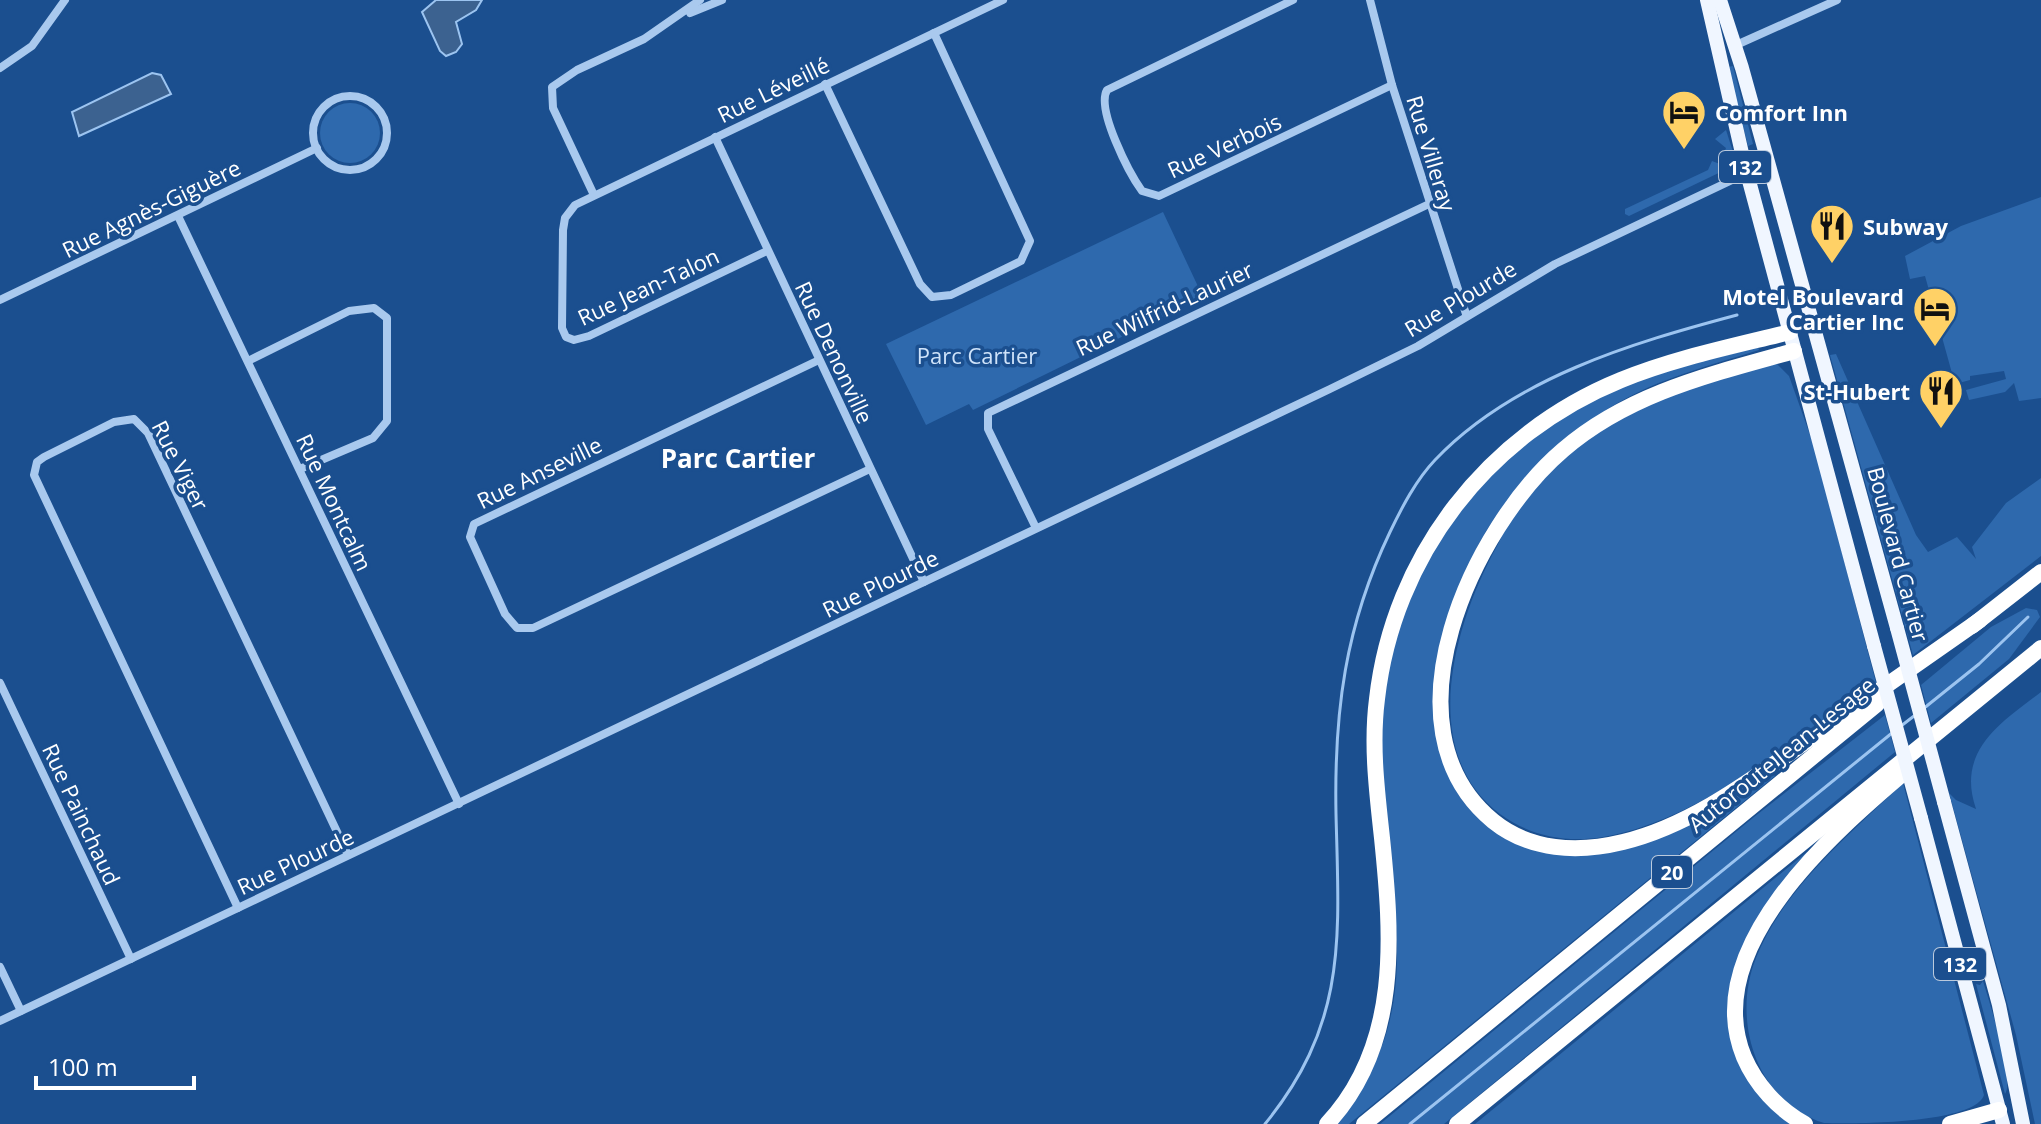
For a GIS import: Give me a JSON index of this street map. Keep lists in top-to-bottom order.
{
  "streets": {
    "highway": ["Autoroute Jean-Lesage", "20"],
    "main road": ["132", "Boulevard Cartier"],
    "street": [
      "Rue Léveillé",
      "Rue Verbois",
      "Rue Villeray",
      "Rue Agnès-Giguère",
      "Rue Jean-Talon",
      "Rue Plourde",
      "Rue Wilfrid-Laurier",
      "Rue Denonville",
      "Rue Viger",
      "Rue Anseville",
      "Rue Montcalm",
      "Rue Painchaud"
    ]
  },
  "crossings": [
    ["Rue Léveillé", "Rue Jean-Talon"],
    ["Rue Léveillé", "Rue Denonville"],
    ["Rue Verbois", "Rue Villeray"],
    ["Rue Villeray", "Rue Plourde"],
    ["Rue Villeray", "Rue Wilfrid-Laurier"],
    ["132", "Rue Plourde"],
    ["Rue Agnès-Giguère", "Rue Montcalm"],
    ["Rue Jean-Talon", "Rue Denonville"],
    ["Rue Plourde", "Rue Wilfrid-Laurier"],
    ["Rue Plourde", "Rue Denonville"],
    ["Rue Plourde", "Rue Viger"],
    ["Rue Plourde", "Rue Montcalm"],
    ["Rue Plourde", "Boulevard Cartier"],
    ["Rue Plourde", "Rue Painchaud"],
    ["Rue Denonville", "Rue Anseville"]
  ],
  "districts": ["Parc Cartier"],
  "parks": ["Parc Cartier"],
  "places": {
    "hotel": ["Comfort Inn", "Motel Boulevard Cartier Inc"],
    "restaurant": ["Subway", "St-Hubert"]
  },
  "scale_bar": "100 m"
}
